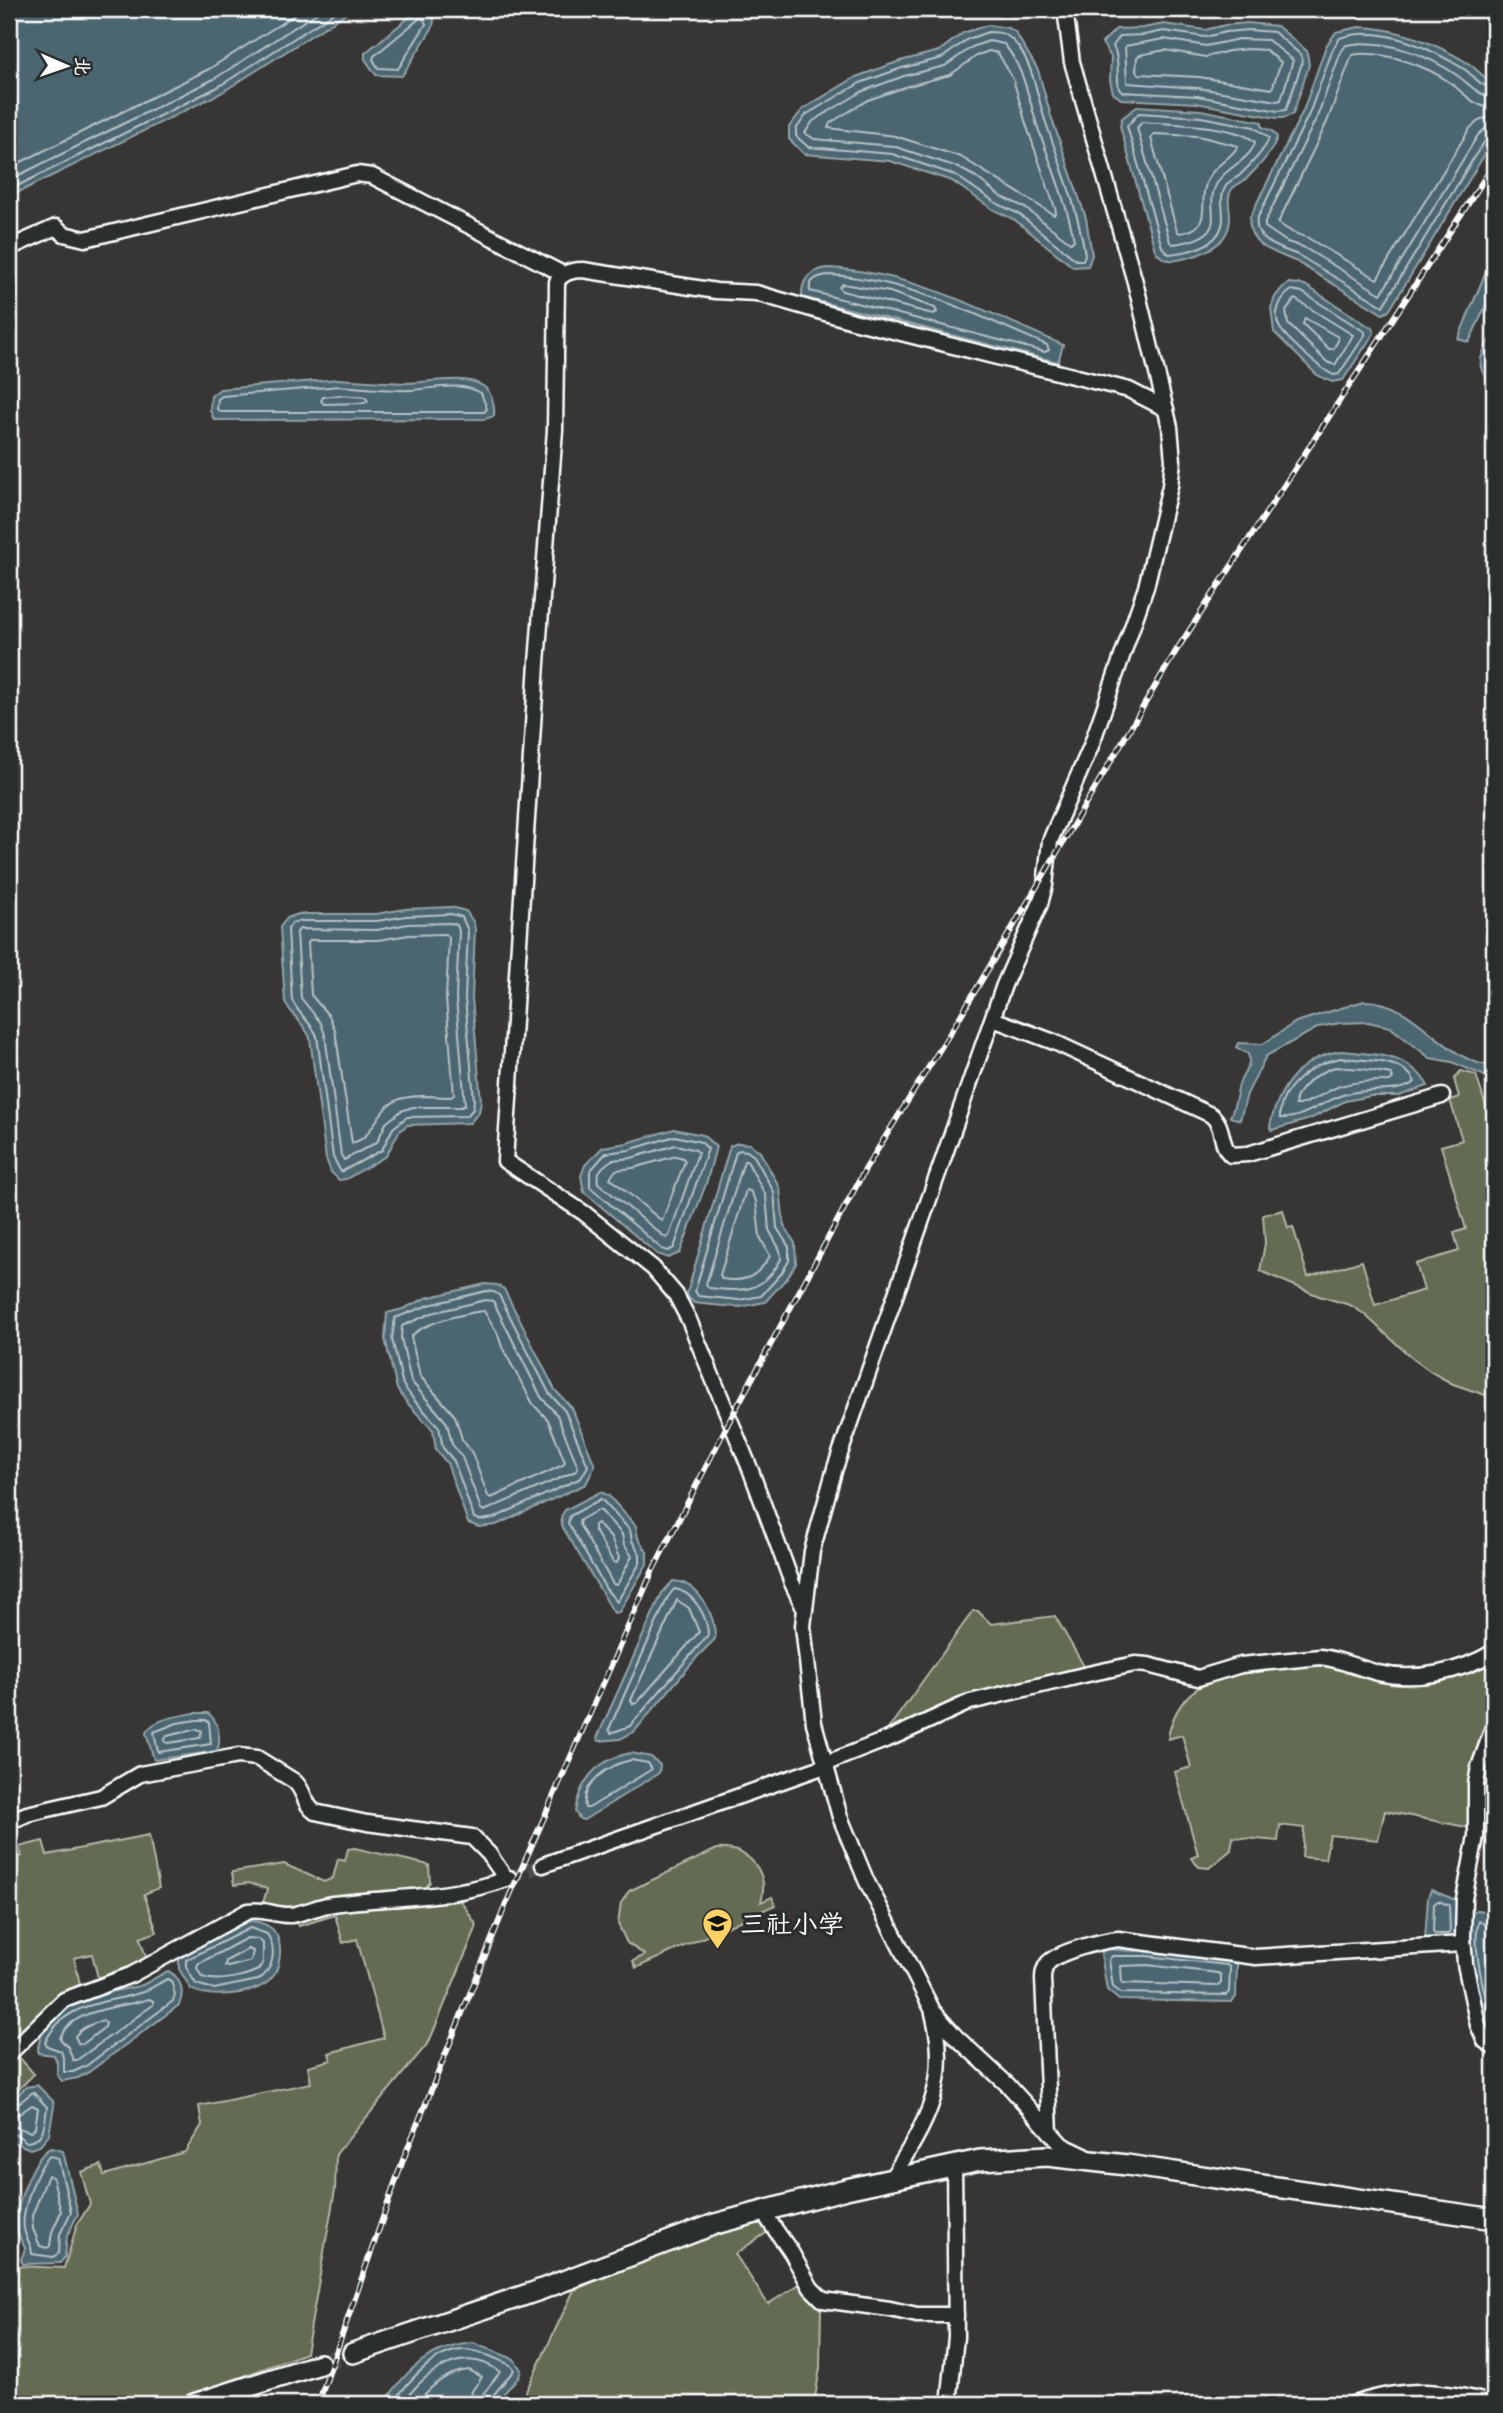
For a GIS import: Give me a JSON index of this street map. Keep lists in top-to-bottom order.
{
  "places": {
    "school or university": ["三社小学"]
  },
  "north": "right"
}
